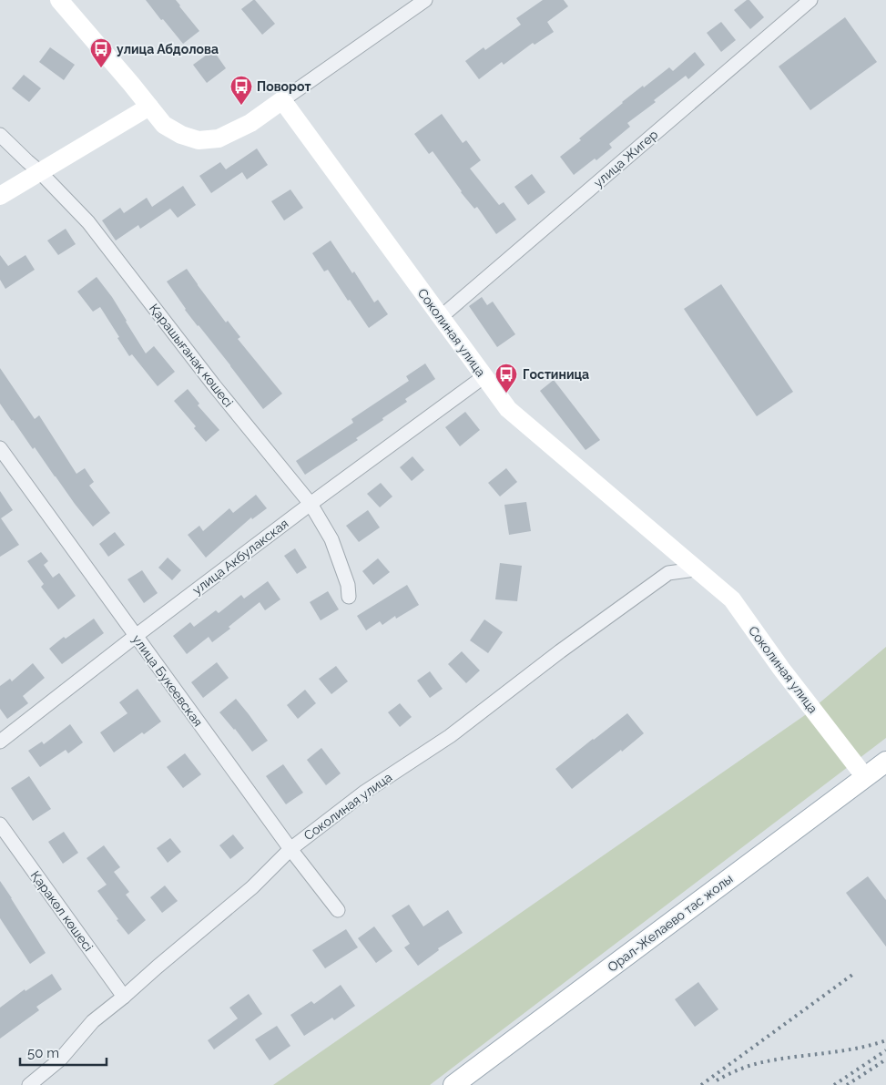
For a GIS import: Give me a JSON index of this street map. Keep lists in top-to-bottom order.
{
  "streets": {
    "main road": ["Орал-Желаево тас жолы"],
    "street": [
      "улица Жигер",
      "Соколиная улица",
      "Қарашығанақ көшесі",
      "улица Акбулакская",
      "улица Букеевская",
      "Қаракөл көшесі"
    ]
  },
  "crossings": [
    ["улица Жигер", "Соколиная улица"],
    ["Соколиная улица", "улица Акбулакская"],
    ["Соколиная улица", "улица Букеевская"],
    ["Соколиная улица", "Қаракөл көшесі"],
    ["Соколиная улица", "Орал-Желаево тас жолы"],
    ["Қарашығанақ көшесі", "улица Акбулакская"],
    ["улица Акбулакская", "улица Букеевская"]
  ],
  "places": {
    "bus stop": ["улица Абдолова", "Поворот", "Гостиница"]
  },
  "scale_bar": "50 m"
}
